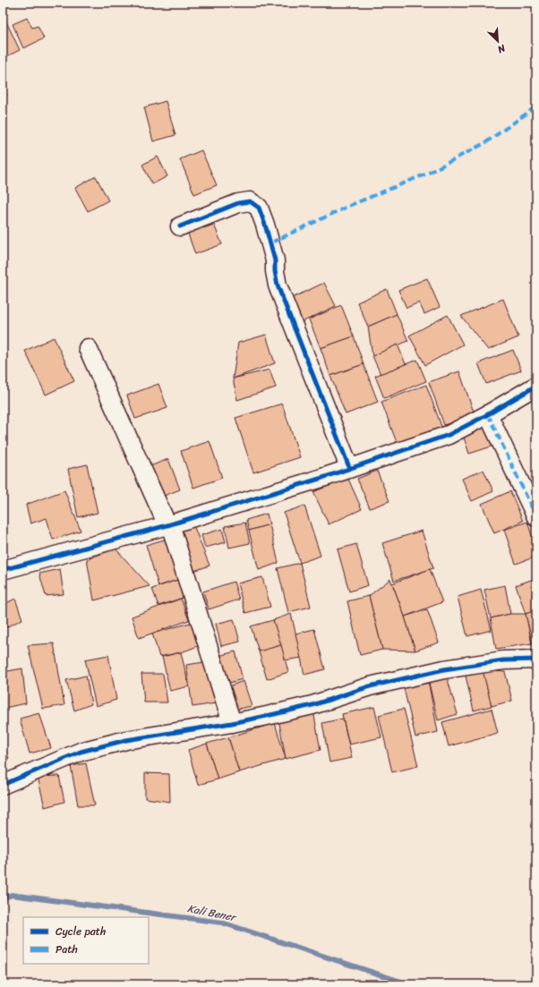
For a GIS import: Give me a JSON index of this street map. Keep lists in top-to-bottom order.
{
  "water": ["Kali Bener"],
  "legend": ["Cycle path", "Path"],
  "north": "bottom right"
}
